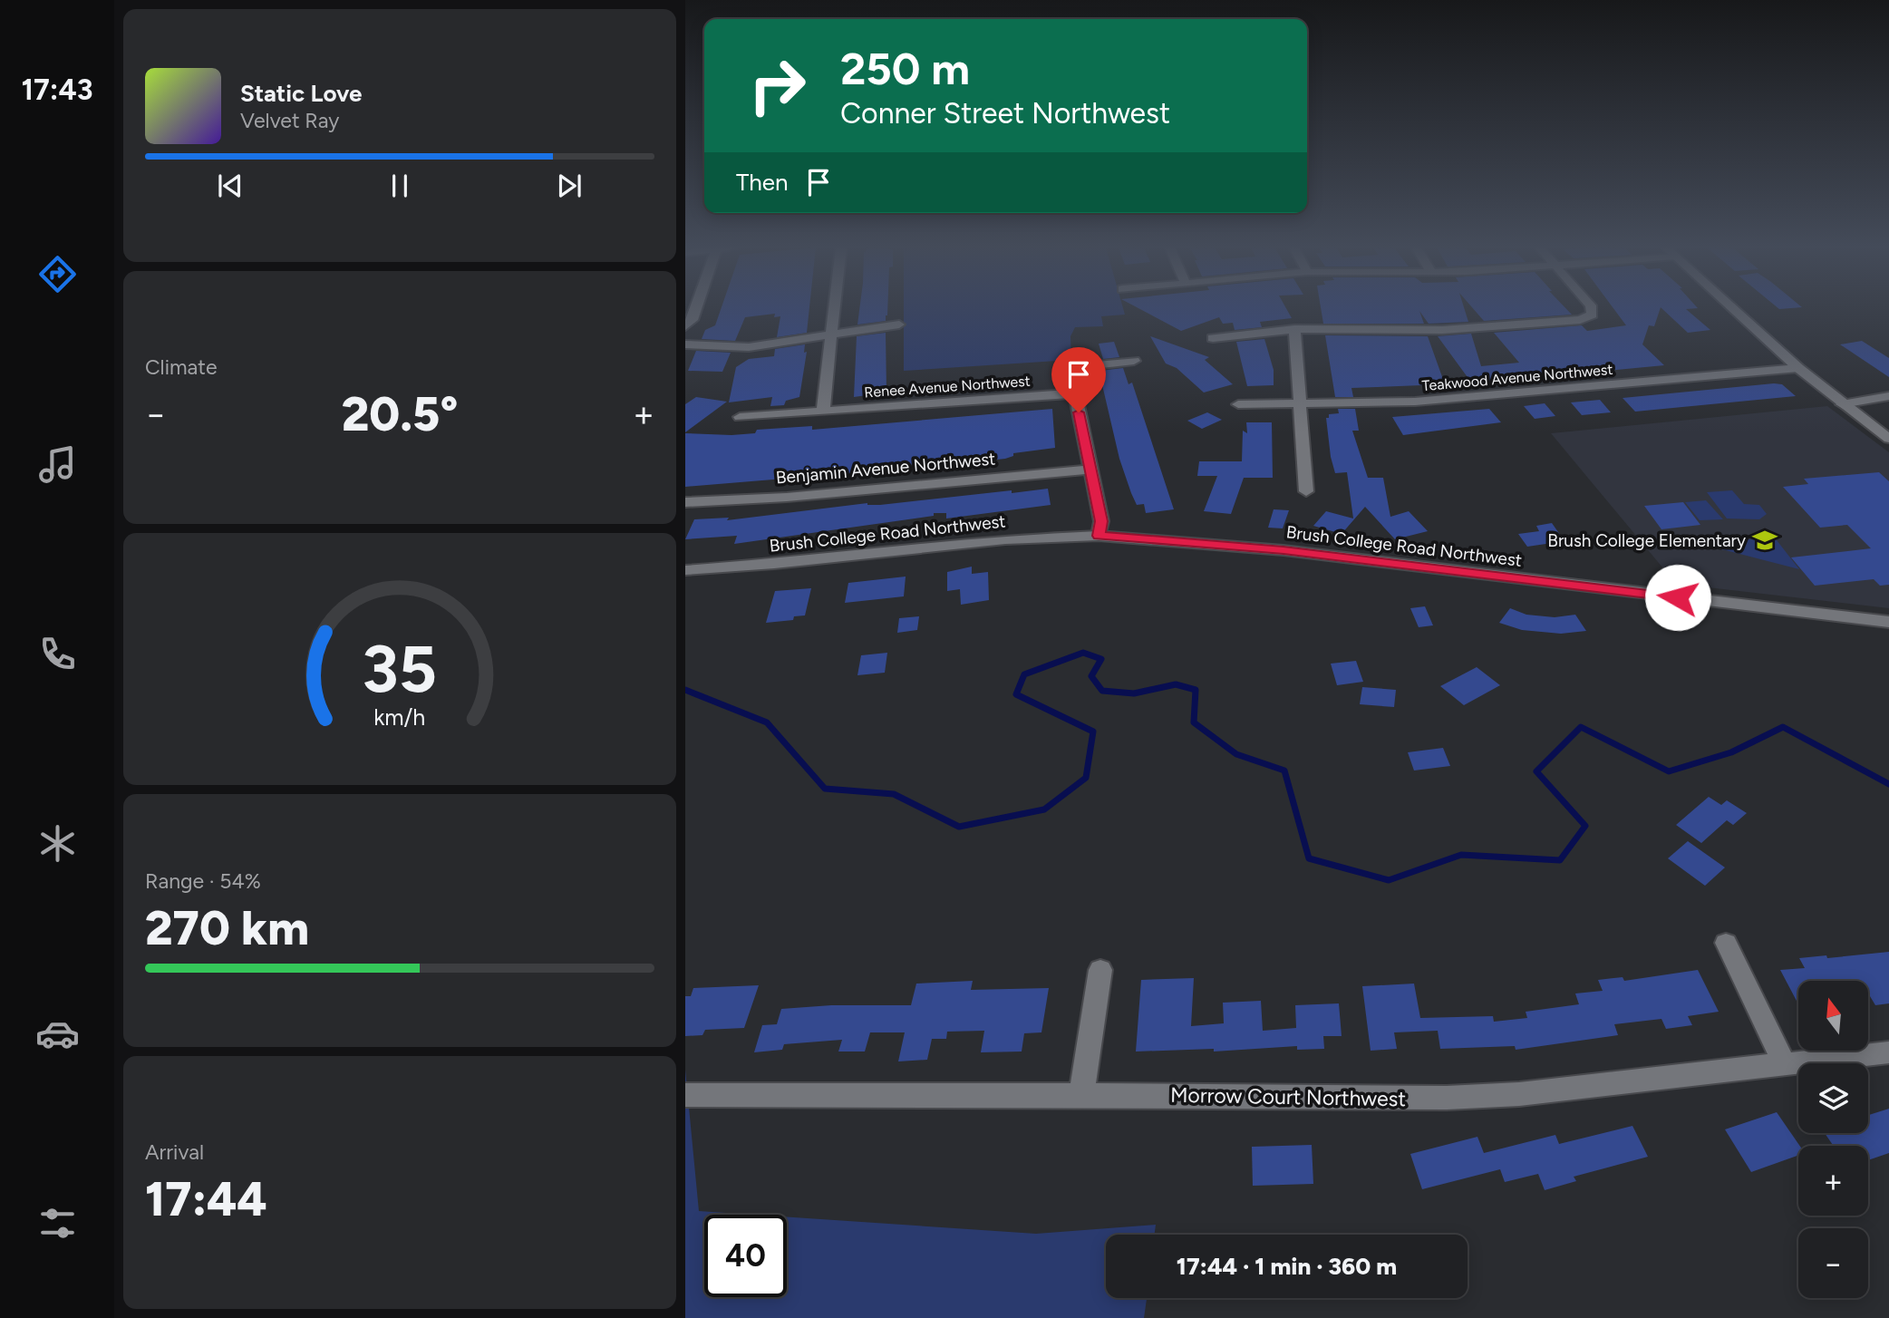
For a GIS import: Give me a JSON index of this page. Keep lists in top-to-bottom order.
{
  "streets": {
    "street": [
      "Teakwood Avenue Northwest",
      "Renee Avenue Northwest",
      "Benjamin Avenue Northwest",
      "Brush College Road Northwest",
      "Morrow Court Northwest"
    ]
  },
  "places": {
    "school or university": ["Brush College Elementary"]
  },
  "north": "top",
  "page": {
    "tabs": "17:43",
    "turn": ["250 m", "Conner Street Northwest"],
    "song": ["Static Love", "Velvet Ray"],
    "then": "Then",
    "tile": [
      "Climate",
      ["Range · 54%", "270 km"],
      ["Arrival", "17:44"]
    ],
    "heat": ["−", "20.5°", "+"],
    "map_buttons": ["+", "−"],
    "limit": "40",
    "trip": "17:44 · 1 min · 360 m",
    "gauge": ["35", "km/h"]
  }
}
